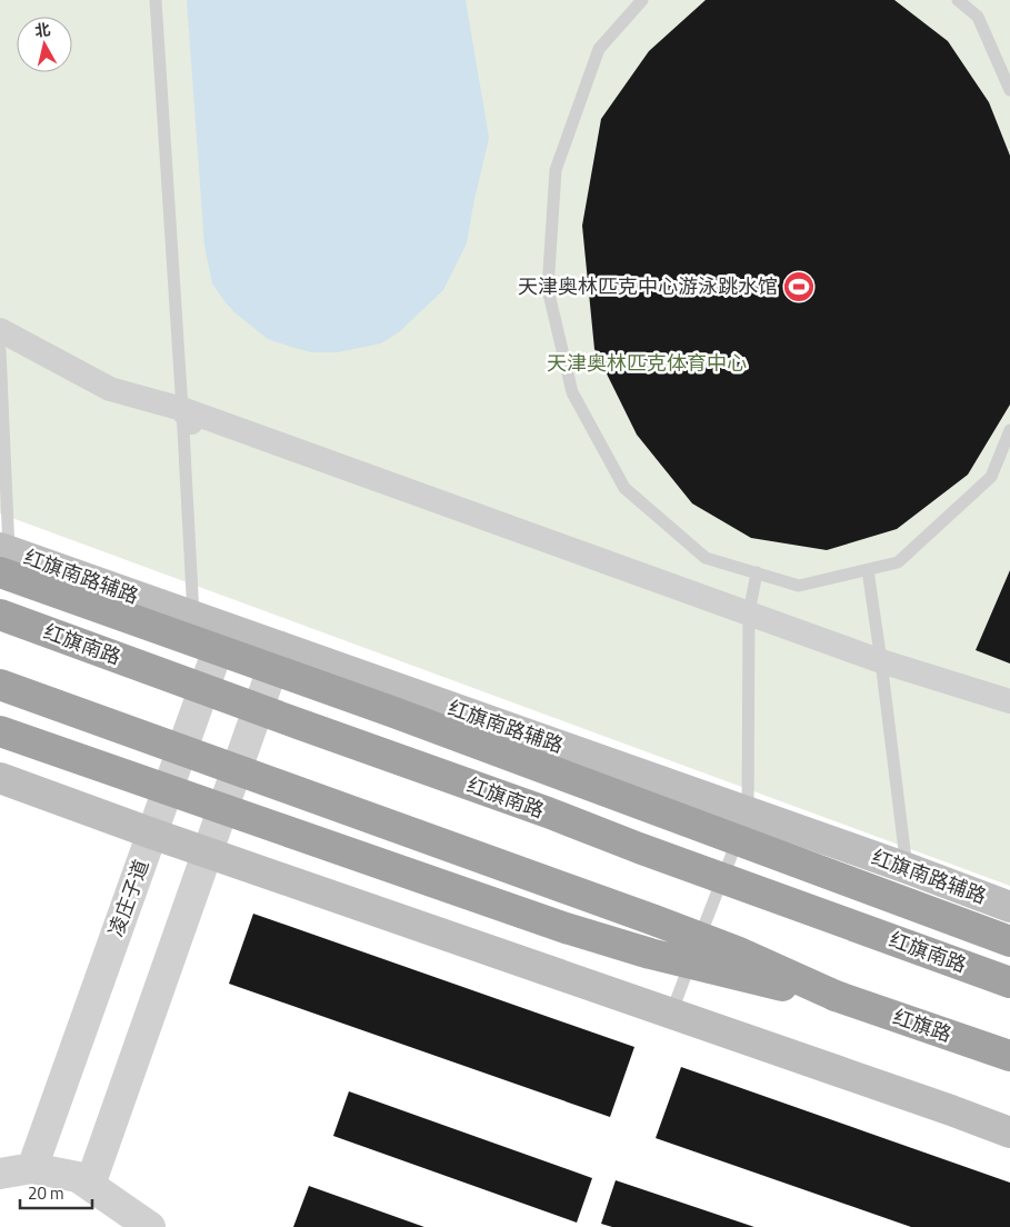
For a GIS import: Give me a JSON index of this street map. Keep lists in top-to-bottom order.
{
  "streets": {
    "highway": ["红旗南路", "红旗路"],
    "main road": ["红旗南路辅路"],
    "street": ["凌庄子道"]
  },
  "crossings": [
    ["红旗南路辅路", "凌庄子道"]
  ],
  "parks": ["天津奥林匹克体育中心"],
  "places": {
    "sports": ["天津奥林匹克中心游泳跳水馆"]
  },
  "scale_bar": "20 m",
  "north": "top"
}
